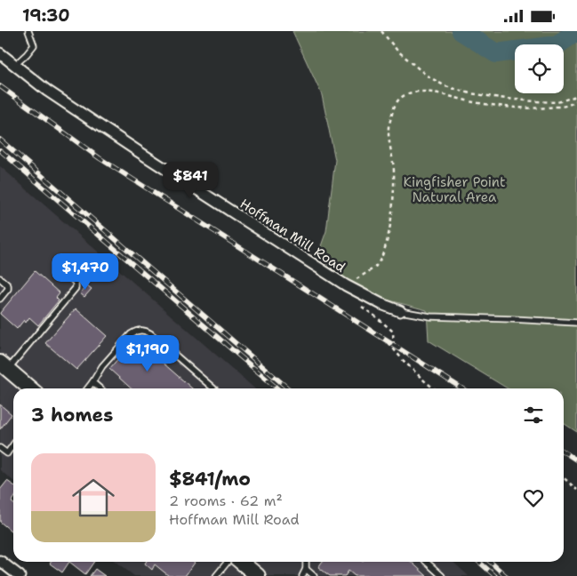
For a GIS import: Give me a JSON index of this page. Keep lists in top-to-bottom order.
{
  "streets": {
    "street": ["Hoffman Mill Road"]
  },
  "parks": ["Kingfisher Point Natural Area"],
  "page": {
    "status": "19:30",
    "price": ["$841", "$1,470", "$1,190"],
    "heading": "3 homes",
    "list": [
      {
        "name": "$841/mo",
        "note": "2 rooms · 62 m² · Hoffman Mill Road"
      }
    ]
  }
}
